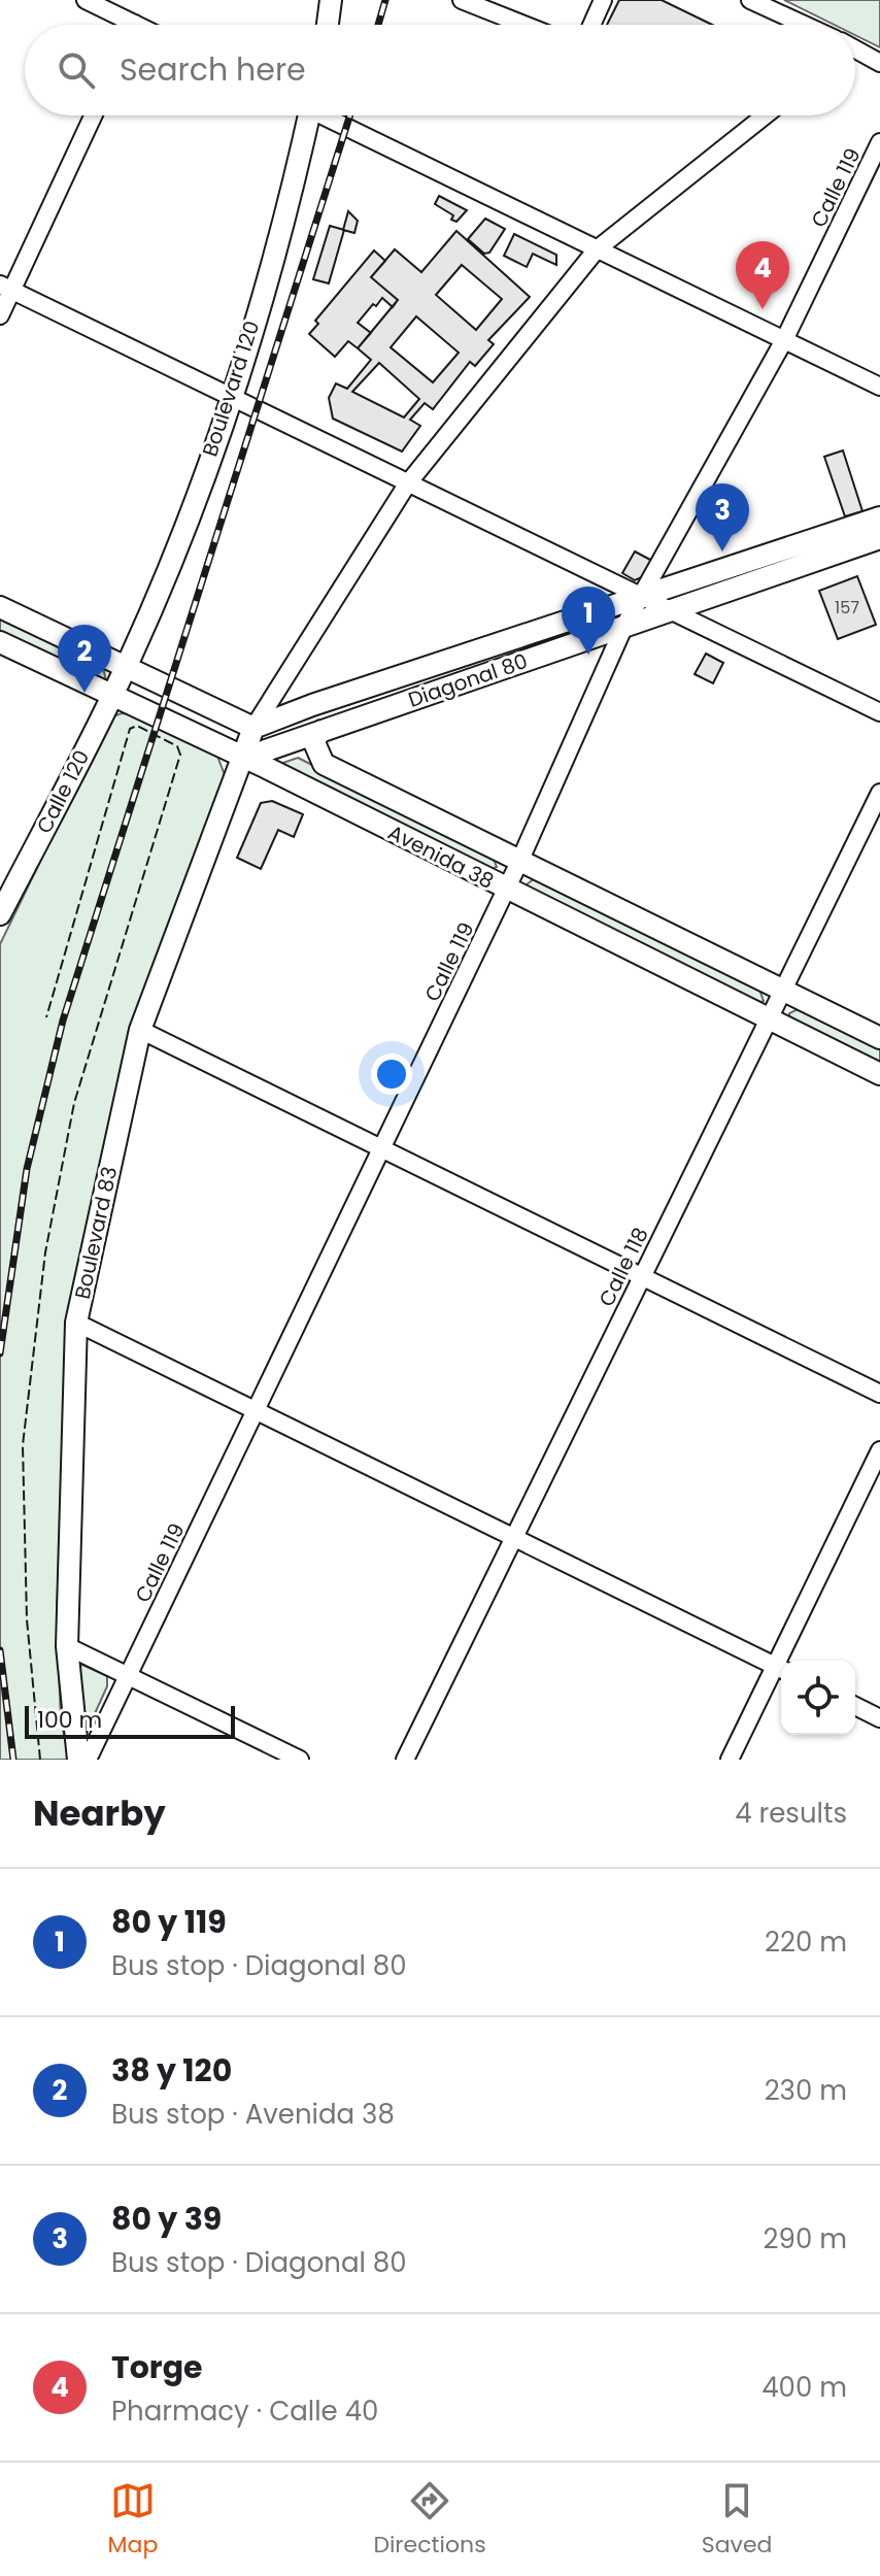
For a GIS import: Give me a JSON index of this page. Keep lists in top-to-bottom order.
{
  "streets": {
    "main road": [
      "Boulevard 120",
      "Diagonal 80",
      "Calle 120",
      "Avenida 38",
      "Boulevard 83"
    ],
    "street": ["Calle 119", "Calle 118"]
  },
  "crossings": [
    ["Calle 119", "Diagonal 80"],
    ["Calle 119", "Avenida 38"],
    ["Boulevard 120", "Calle 120"],
    ["Diagonal 80", "Avenida 38"],
    ["Diagonal 80", "Boulevard 83"],
    ["Calle 120", "Avenida 38"],
    ["Avenida 38", "Boulevard 83"],
    ["Avenida 38", "Calle 118"]
  ],
  "house_numbers": ["157"],
  "scale_bar": "100 m",
  "page": {
    "search": "Search here",
    "pins": [
      "4",
      "3",
      "1",
      "2"
    ],
    "scale": "100 m",
    "heading": ["Nearby", "4 results"],
    "list": [
      {
        "mark": "1",
        "name": "80 y 119",
        "note": "Bus stop · Diagonal 80",
        "value": "220 m"
      },
      {
        "mark": "2",
        "name": "38 y 120",
        "note": "Bus stop · Avenida 38",
        "value": "230 m"
      },
      {
        "mark": "3",
        "name": "80 y 39",
        "note": "Bus stop · Diagonal 80",
        "value": "290 m"
      },
      {
        "mark": "4",
        "name": "Torge",
        "note": "Pharmacy · Calle 40",
        "value": "400 m"
      }
    ],
    "nav": ["Map", "Directions", "Saved"]
  }
}
